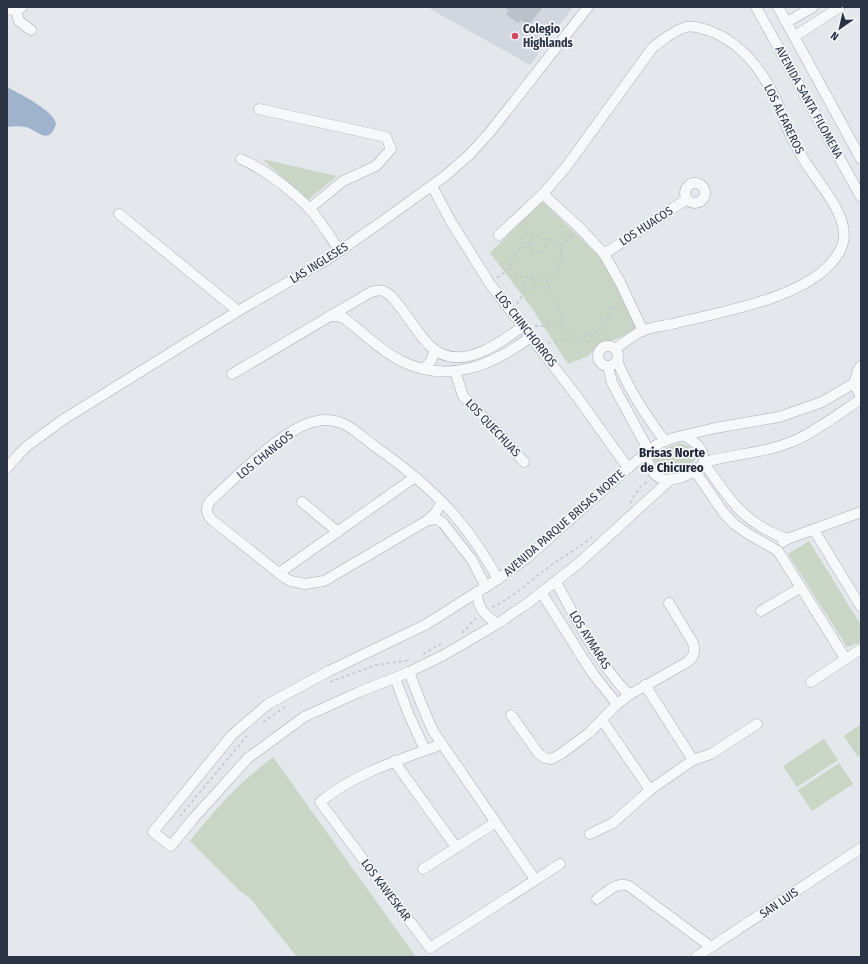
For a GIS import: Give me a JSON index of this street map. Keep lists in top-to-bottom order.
{
  "streets": {
    "street": [
      "AVENIDA SANTA FILOMENA",
      "LOS ALFAREROS",
      "LOS HUACOS",
      "LAS INGLESES",
      "LOS CHINCHORROS",
      "LOS QUECHUAS",
      "LOS CHANGOS",
      "AVENIDA PARQUE BRISAS NORTE",
      "LOS AYMARAS",
      "LOS KAWESKAR",
      "SAN LUIS"
    ]
  },
  "crossings": [
    ["LAS INGLESES", "LOS CHINCHORROS"],
    ["LOS CHINCHORROS", "AVENIDA PARQUE BRISAS NORTE"],
    ["LOS CHANGOS", "AVENIDA PARQUE BRISAS NORTE"]
  ],
  "districts": ["Brisas Norte de Chicureo"],
  "places": ["Colegio Highlands"],
  "north": "bottom left"
}
